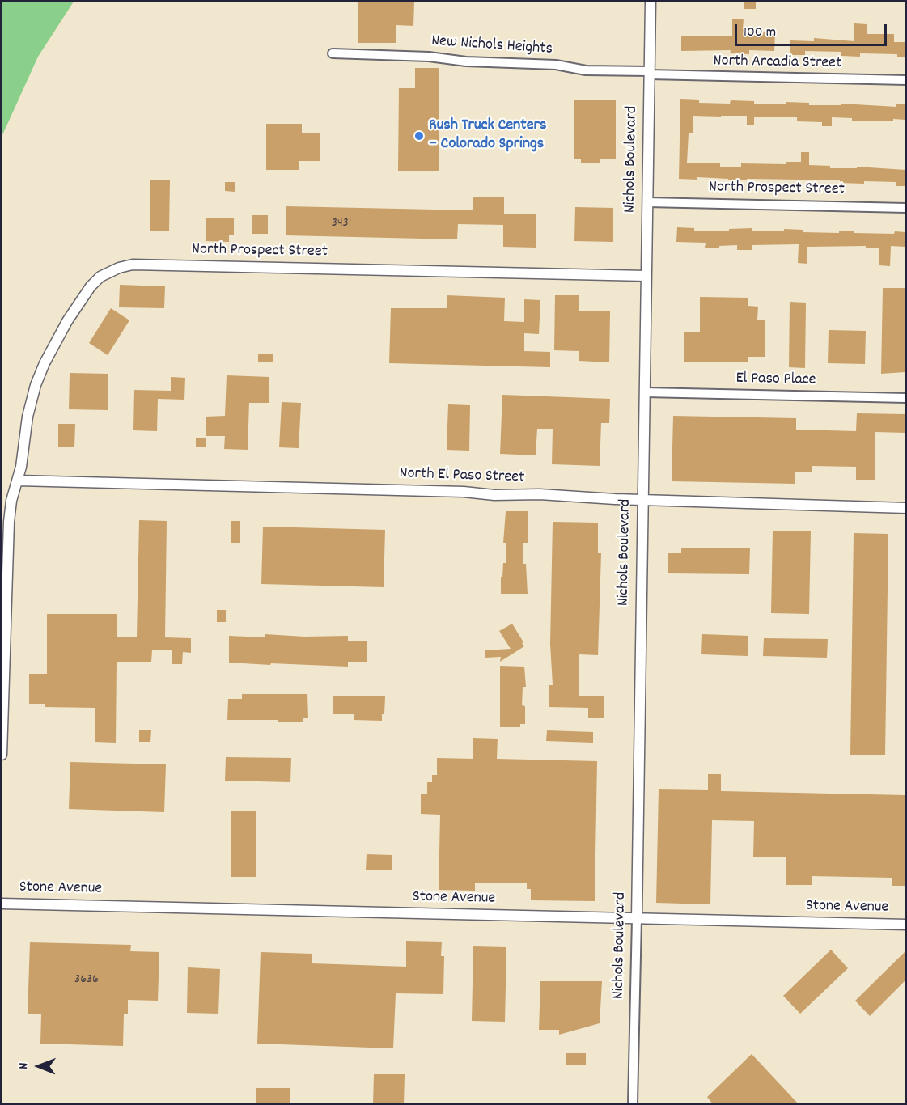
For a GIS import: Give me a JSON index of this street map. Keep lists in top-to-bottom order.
{
  "streets": {
    "street": [
      "New Nichols Heights",
      "North Arcadia Street",
      "Nichols Boulevard",
      "North Prospect Street",
      "El Paso Place",
      "North El Paso Street",
      "Stone Avenue"
    ]
  },
  "crossings": [
    ["New Nichols Heights", "North Arcadia Street"],
    ["New Nichols Heights", "Nichols Boulevard"],
    ["North Arcadia Street", "Nichols Boulevard"],
    ["Nichols Boulevard", "North Prospect Street"],
    ["Nichols Boulevard", "El Paso Place"],
    ["Nichols Boulevard", "North El Paso Street"],
    ["Nichols Boulevard", "Stone Avenue"],
    ["North Prospect Street", "North El Paso Street"]
  ],
  "places": ["Rush Truck Centers – Colorado Springs"],
  "house_numbers": ["3431", "3636"],
  "scale_bar": "100 m",
  "north": "left"
}
